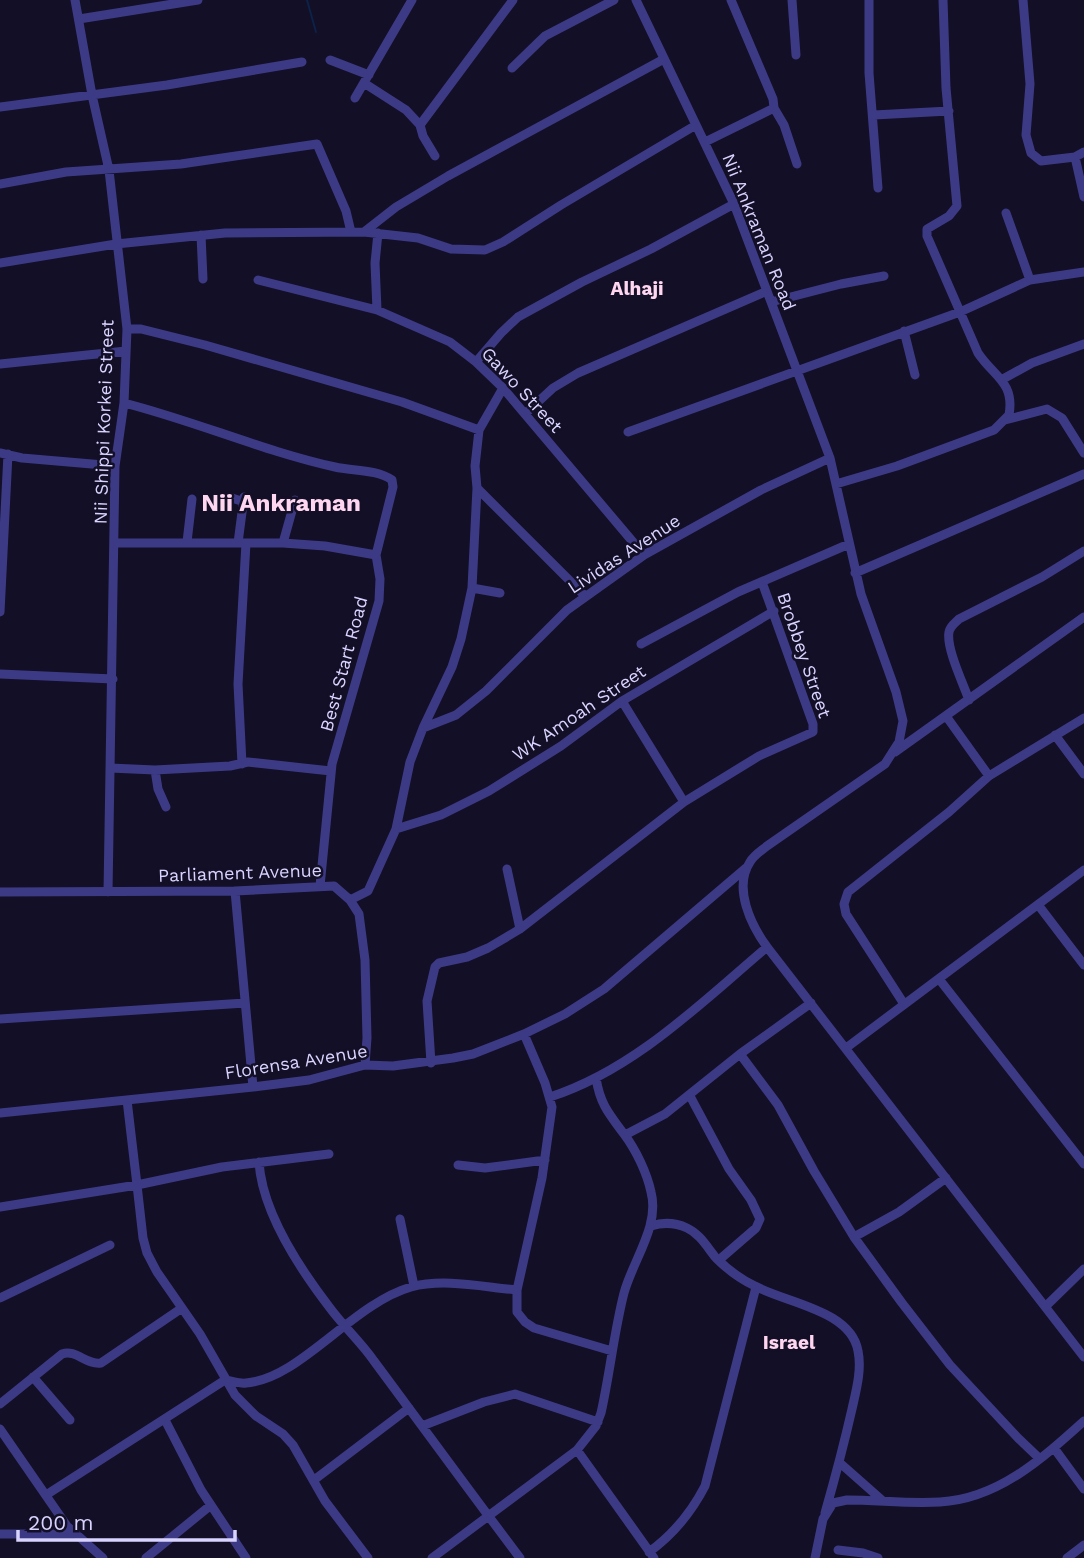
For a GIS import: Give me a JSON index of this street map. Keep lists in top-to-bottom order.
{
  "streets": {
    "street": [
      "Nii Ankraman Road",
      "Gawo Street",
      "Nii Shippi Korkei Street",
      "Lividas Avenue",
      "Brobbey Street",
      "Best Start Road",
      "WK Amoah Street",
      "Parliament Avenue",
      "Florensa Avenue"
    ]
  },
  "crossings": [
    ["Nii Ankraman Road", "Lividas Avenue"],
    ["Nii Ankraman Road", "Florensa Avenue"],
    ["Gawo Street", "Lividas Avenue"],
    ["Nii Shippi Korkei Street", "Best Start Road"],
    ["Nii Shippi Korkei Street", "Parliament Avenue"],
    ["Brobbey Street", "WK Amoah Street"],
    ["Best Start Road", "Parliament Avenue"]
  ],
  "districts": ["Alhaji", "Nii Ankraman", "Israel"],
  "scale_bar": "200 m"
}
